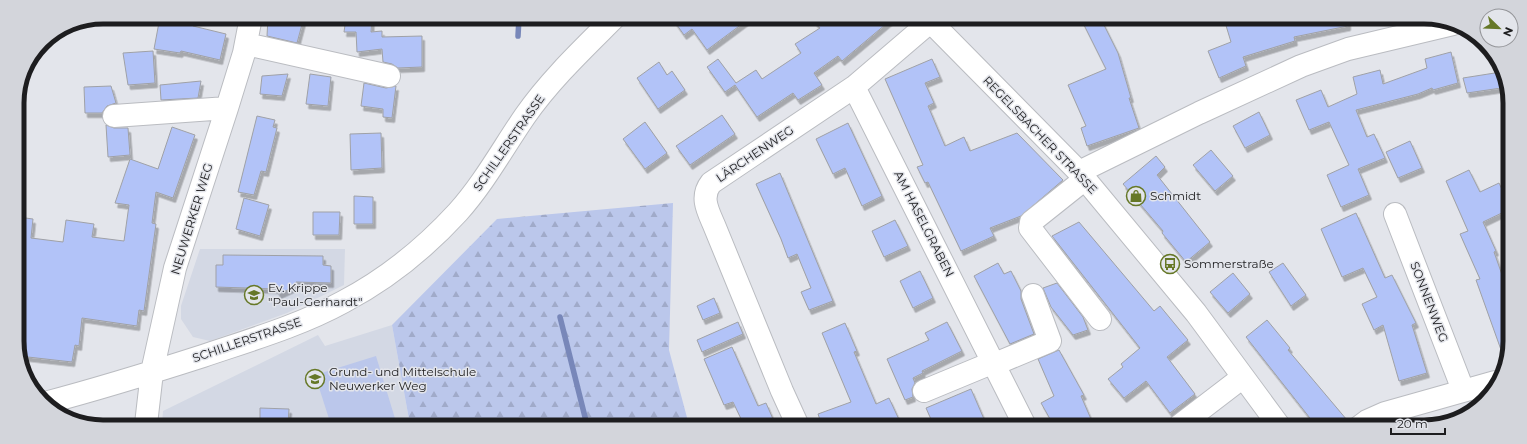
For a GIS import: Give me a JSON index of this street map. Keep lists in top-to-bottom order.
{
  "streets": {
    "street": [
      "REGELSBACHER STRASSE",
      "SCHILLERSTRASSE",
      "LÄRCHENWEG",
      "NEUWERKER WEG",
      "AM HASELGRABEN",
      "SONNENWEG"
    ]
  },
  "crossings": [
    ["SCHILLERSTRASSE", "NEUWERKER WEG"],
    ["LÄRCHENWEG", "AM HASELGRABEN"]
  ],
  "places": {
    "shop": ["Schmidt"],
    "bus stop": ["Sommerstraße"],
    "school or university": ["Ev. Krippe \"Paul-Gerhardt\"", "Grund- und Mittelschule Neuwerker Weg"]
  },
  "scale_bar": "20 m",
  "north": "bottom right"
}
